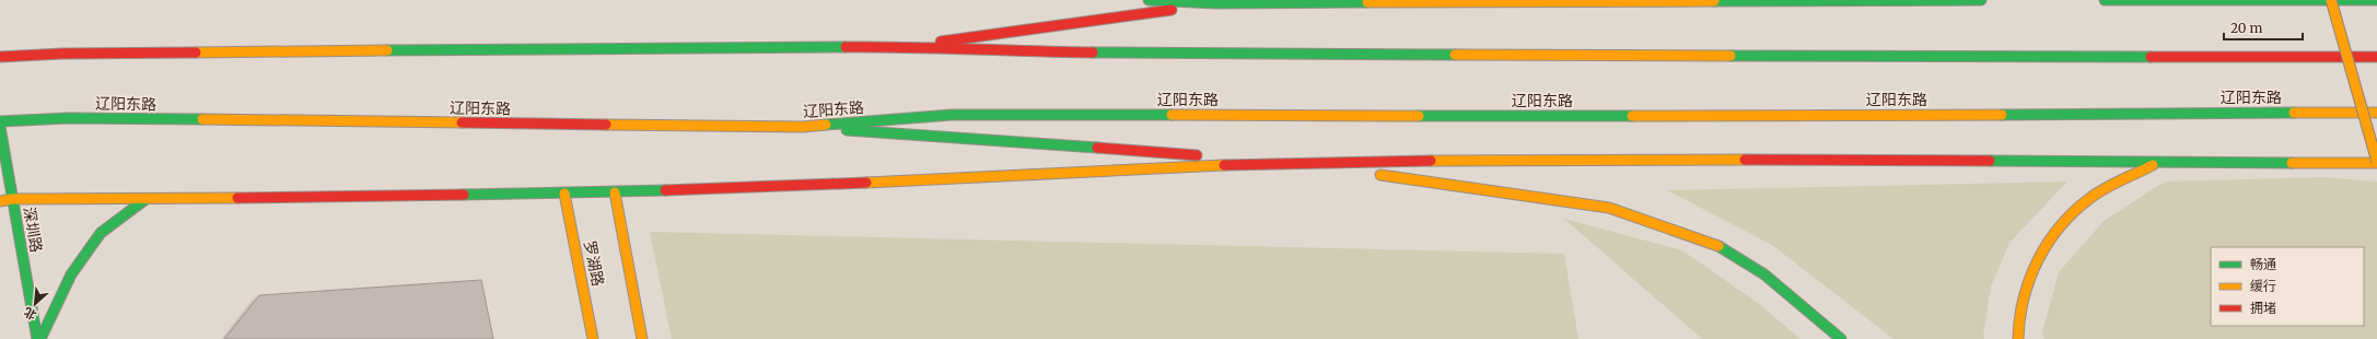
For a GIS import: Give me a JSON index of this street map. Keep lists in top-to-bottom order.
{
  "streets": {
    "main road": ["辽阳东路", "深圳路", "罗湖路"]
  },
  "legend": ["畅通", "缓行", "拥堵"],
  "scale_bar": "20 m",
  "north": "bottom left"
}
